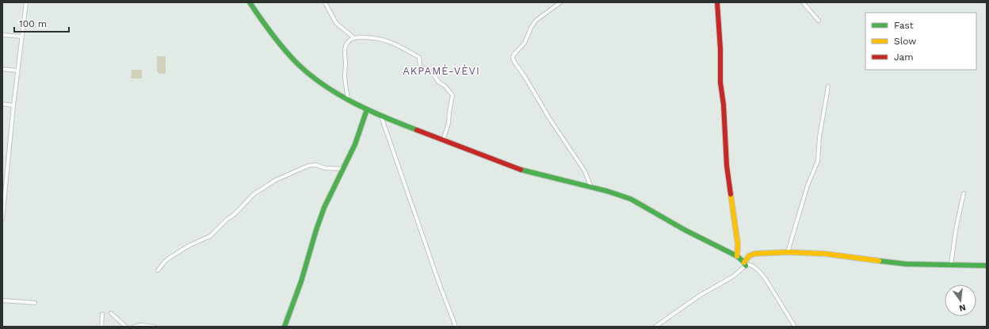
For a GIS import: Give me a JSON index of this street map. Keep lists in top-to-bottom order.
{
  "districts": ["AKPAMÈ-VÈVI"],
  "legend": ["Fast", "Slow", "Jam"],
  "scale_bar": "100 m",
  "north": "bottom"
}
